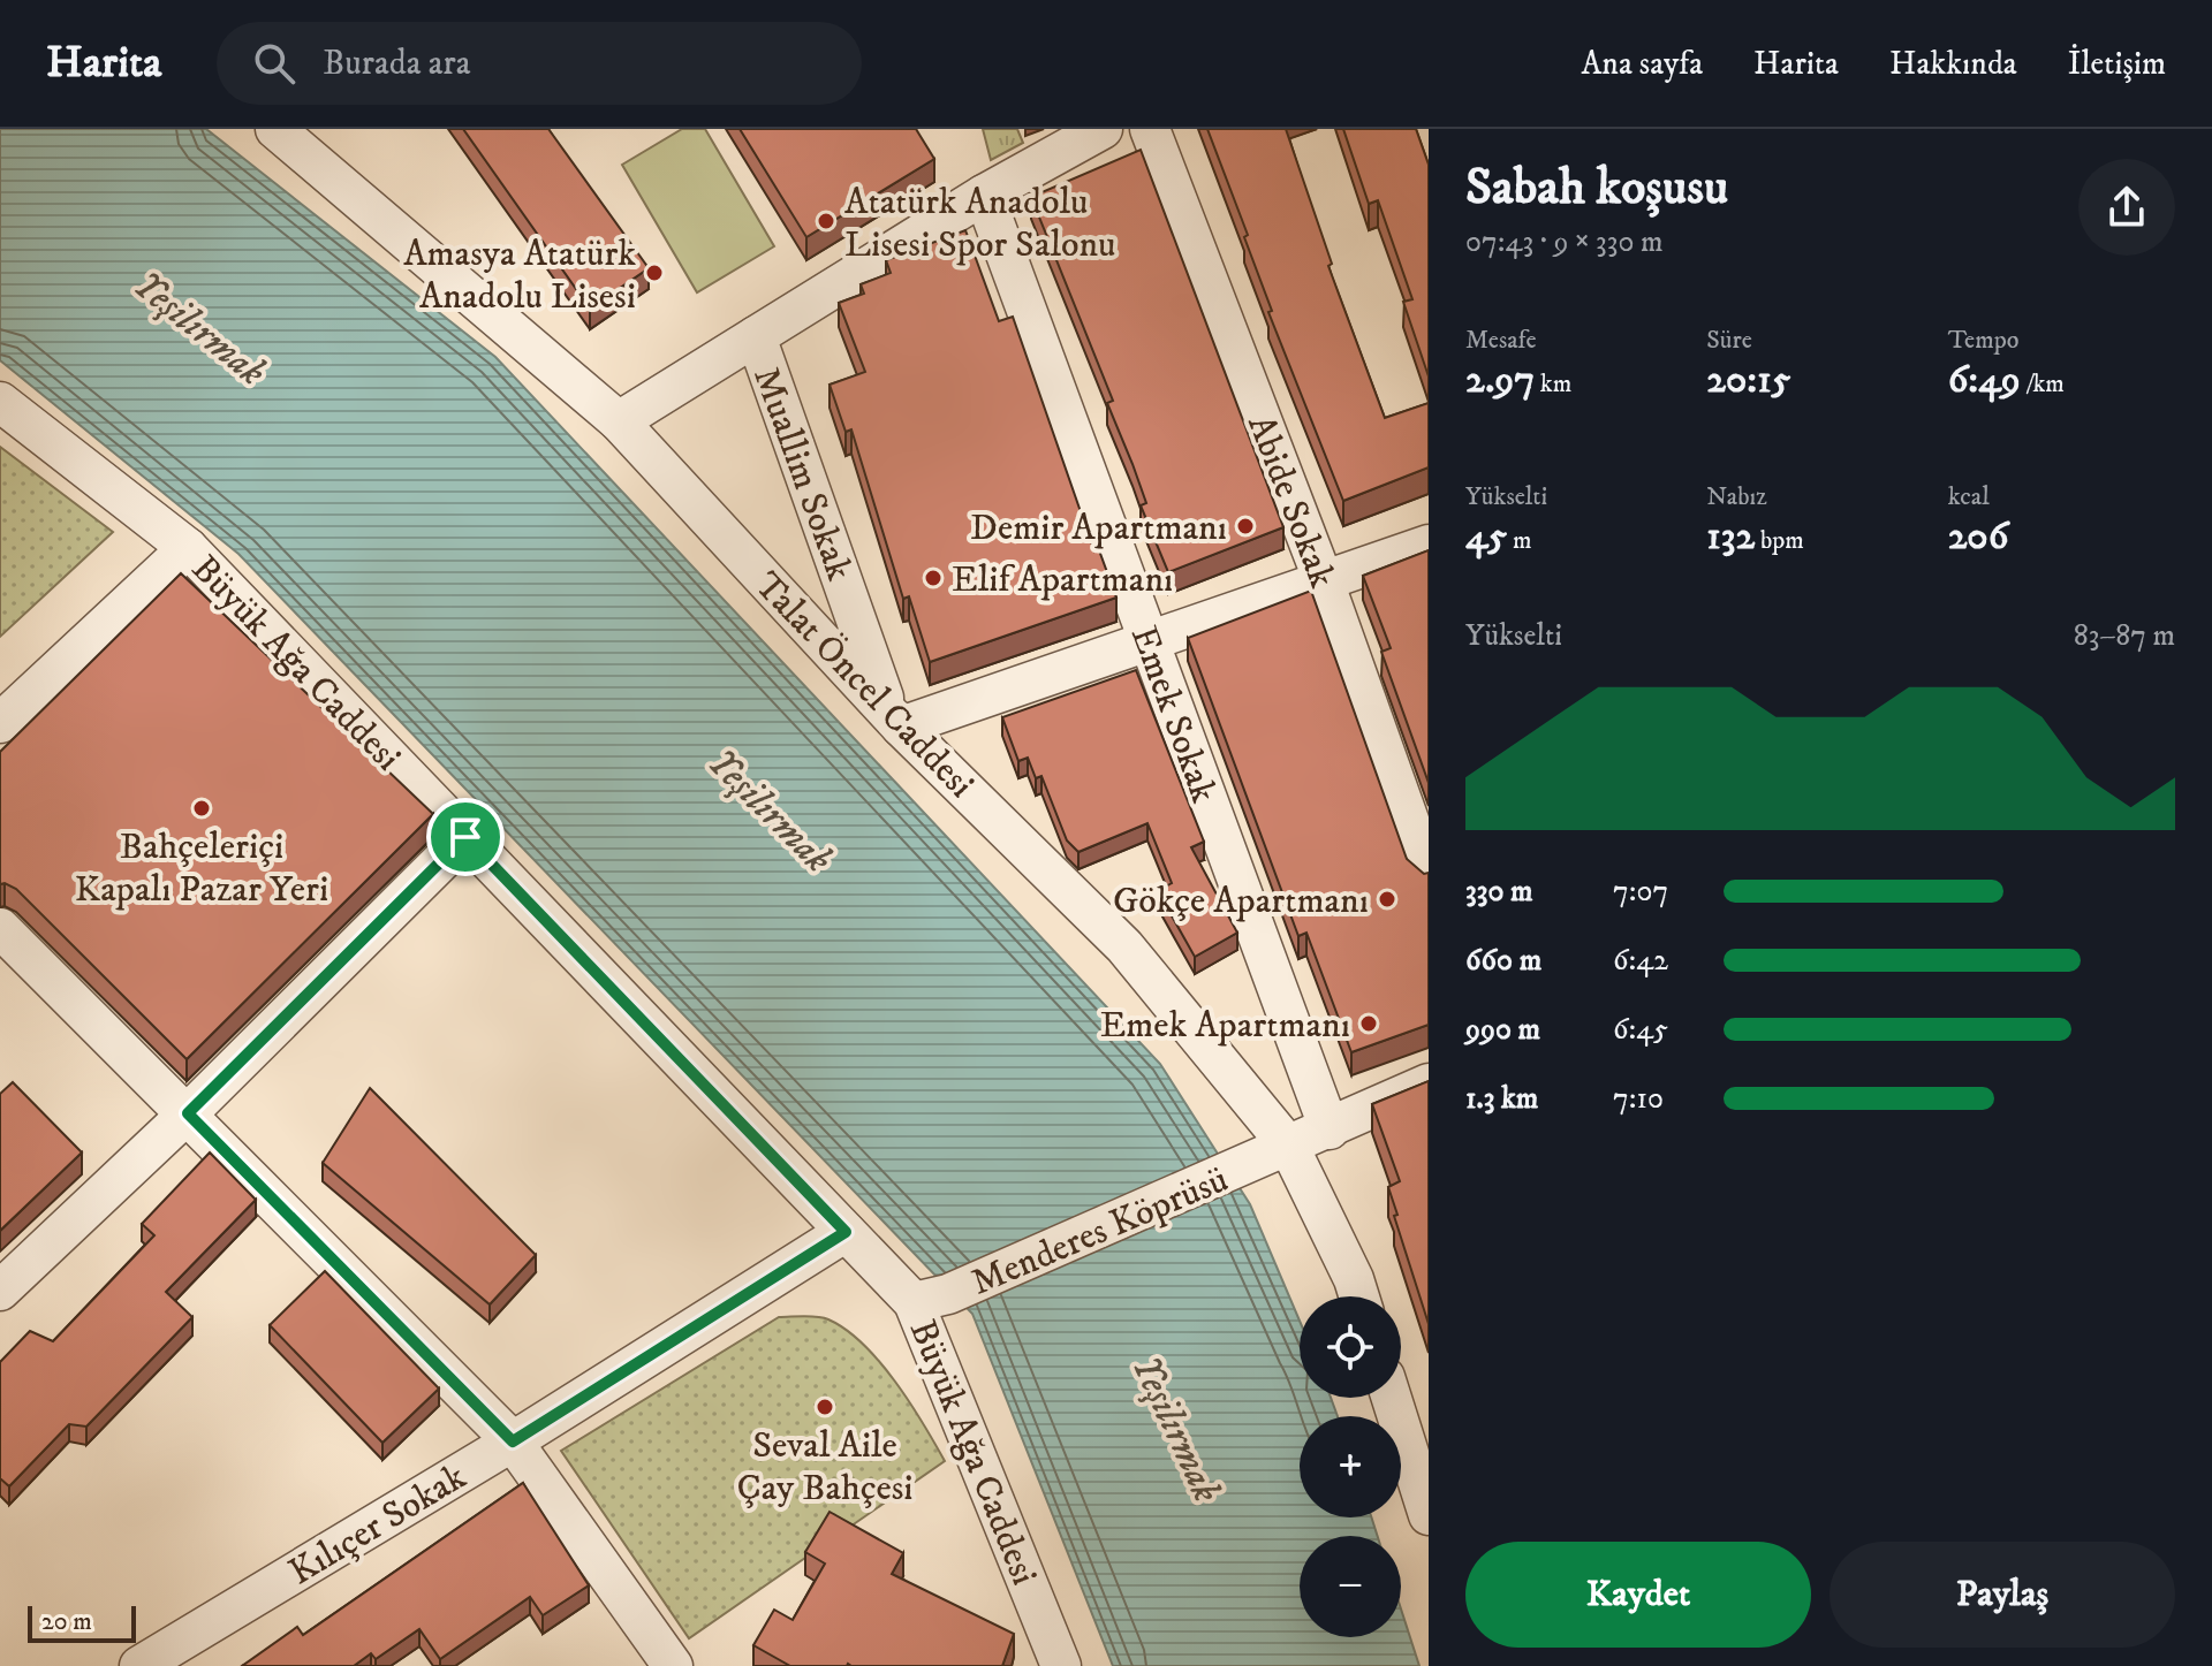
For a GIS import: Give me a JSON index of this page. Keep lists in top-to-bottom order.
{
  "streets": {
    "street": [
      "Muallim Sokak",
      "Abide Sokak",
      "Büyük Ağa Caddesi",
      "Talat Öncel Caddesi",
      "Emek Sokak",
      "Menderes Köprüsü",
      "Kılıçer Sokak"
    ]
  },
  "crossings": [
    ["Muallim Sokak", "Talat Öncel Caddesi"],
    ["Muallim Sokak", "Emek Sokak"],
    ["Büyük Ağa Caddesi", "Menderes Köprüsü"],
    ["Büyük Ağa Caddesi", "Kılıçer Sokak"],
    ["Talat Öncel Caddesi", "Menderes Köprüsü"],
    ["Emek Sokak", "Menderes Köprüsü"]
  ],
  "water": ["Yeşilırmak"],
  "places": [
    "Atatürk Anadolu Lisesi Spor Salonu",
    "Amasya Atatürk Anadolu Lisesi",
    "Demir Apartmanı",
    "Elif Apartmanı",
    "Bahçeleriçi Kapalı Pazar Yeri",
    "Gökçe Apartmanı",
    "Emek Apartmanı",
    "Seval Aile Çay Bahçesi"
  ],
  "scale_bar": "20 m",
  "page": {
    "header": "Harita",
    "search": "Burada ara",
    "nav": [
      "Ana sayfa",
      "Harita",
      "Hakkında",
      "İletişim"
    ],
    "heading": ["Sabah koşusu", "07:43 · 9 × 330 m"],
    "stats": [
      ["Mesafe", "2.97 km"],
      ["Süre", "20:15"],
      ["Tempo", "6:49 /km"],
      ["Yükselti", "45 m"],
      ["Nabız", "132 bpm"],
      ["kcal", "206"]
    ],
    "chart": ["Yükselti", "83–87 m"],
    "list": [
      {
        "name": "330 m",
        "note": "7:07"
      },
      {
        "name": "660 m",
        "note": "6:42"
      },
      {
        "name": "990 m",
        "note": "6:45"
      },
      {
        "name": "1.3 km",
        "note": "7:10"
      }
    ],
    "map_buttons": ["+", "−"],
    "buttons": ["Kaydet", "Paylaş"],
    "scale": "20 m"
  }
}
